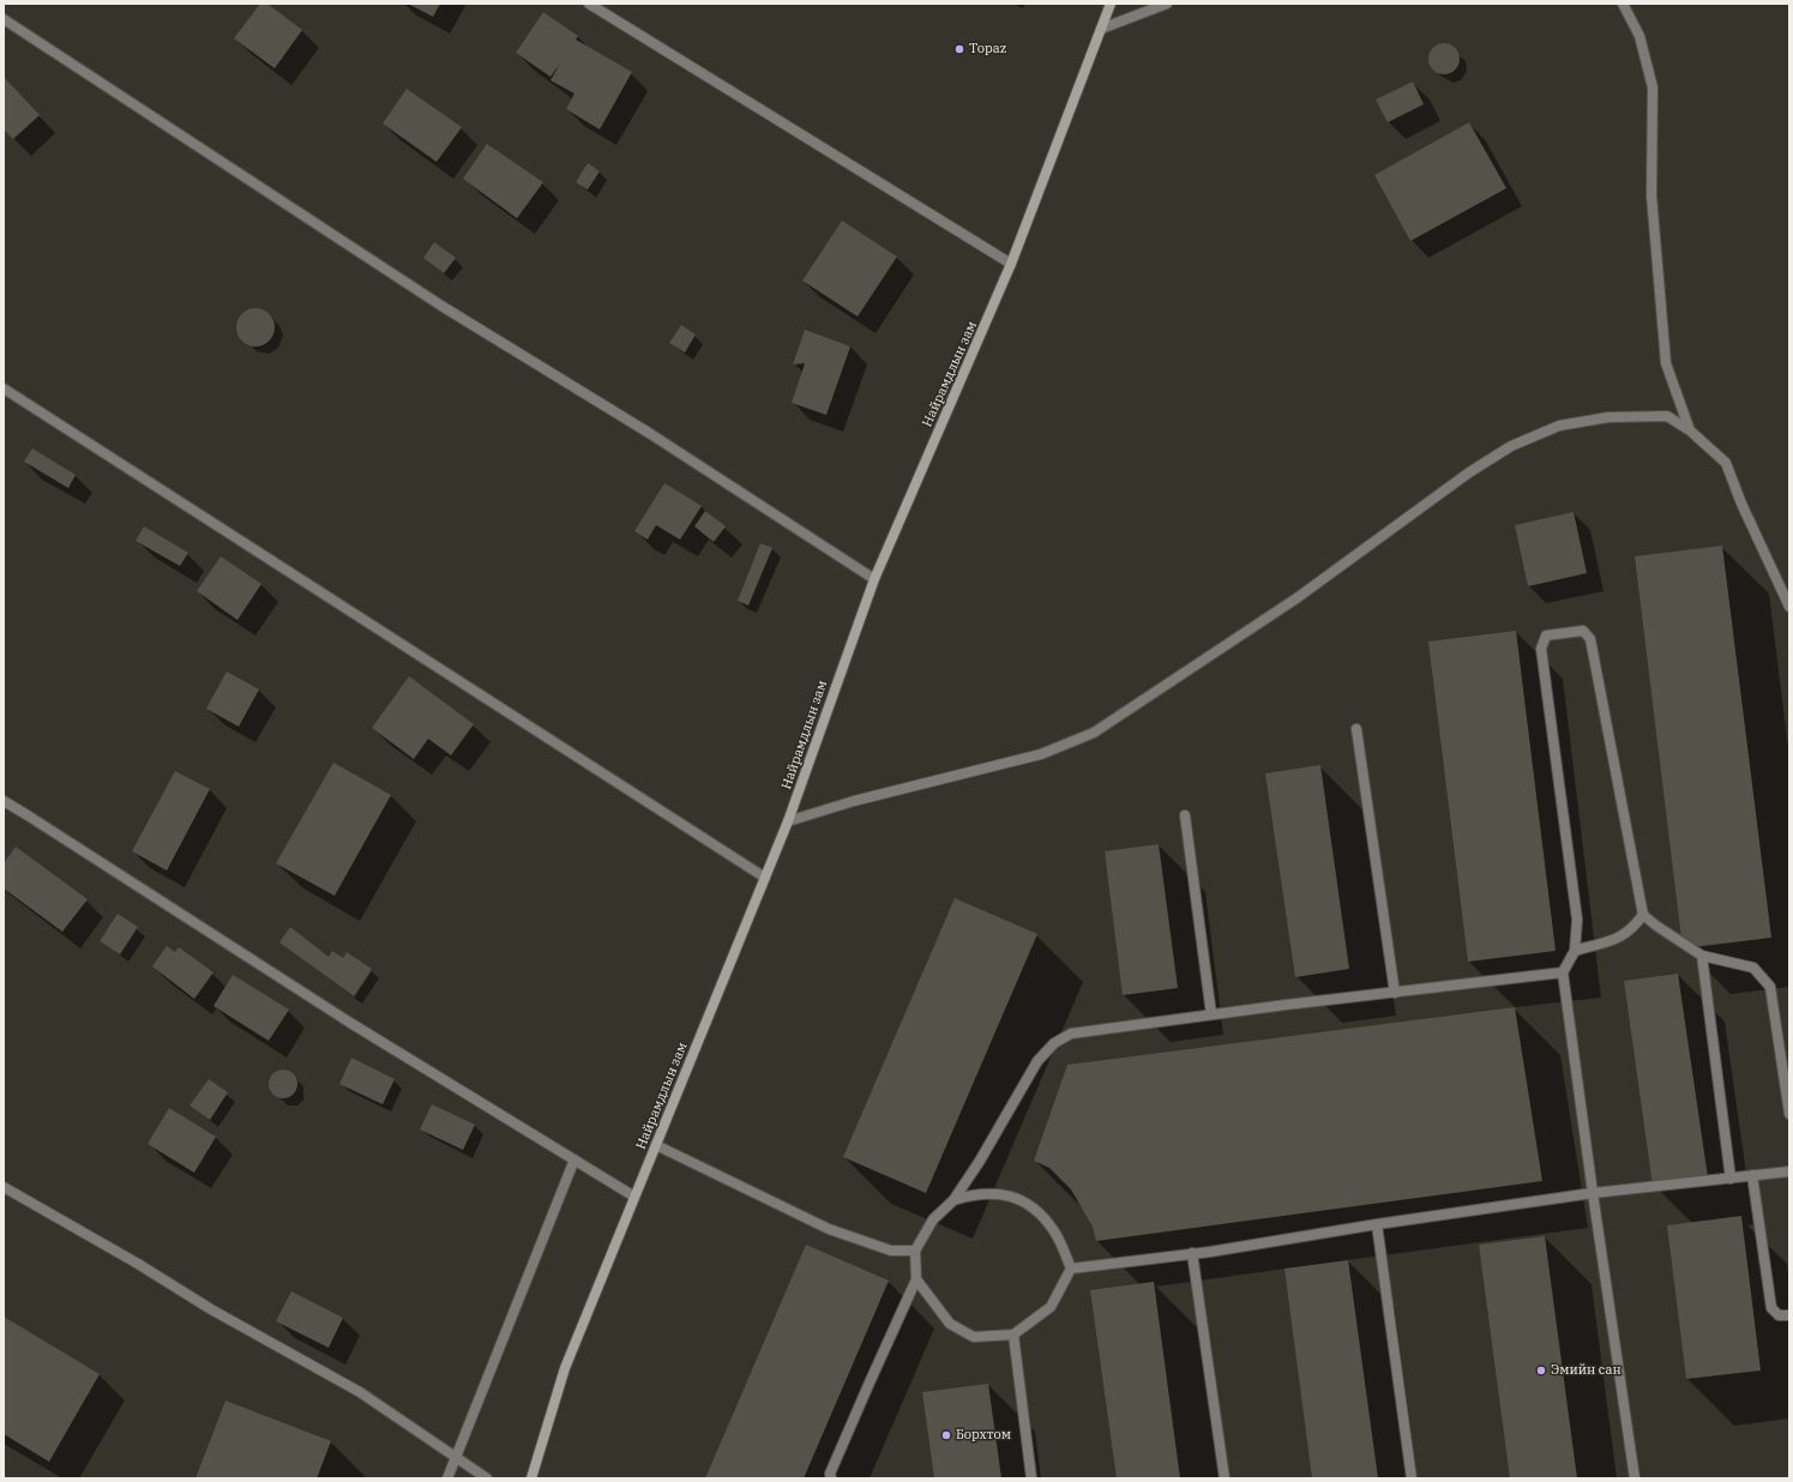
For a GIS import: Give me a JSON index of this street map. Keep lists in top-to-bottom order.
{
  "streets": {
    "main road": ["Найрамдлын зам"]
  },
  "places": ["Topaz", "Эмийн сан", "Борхтом"]
}
